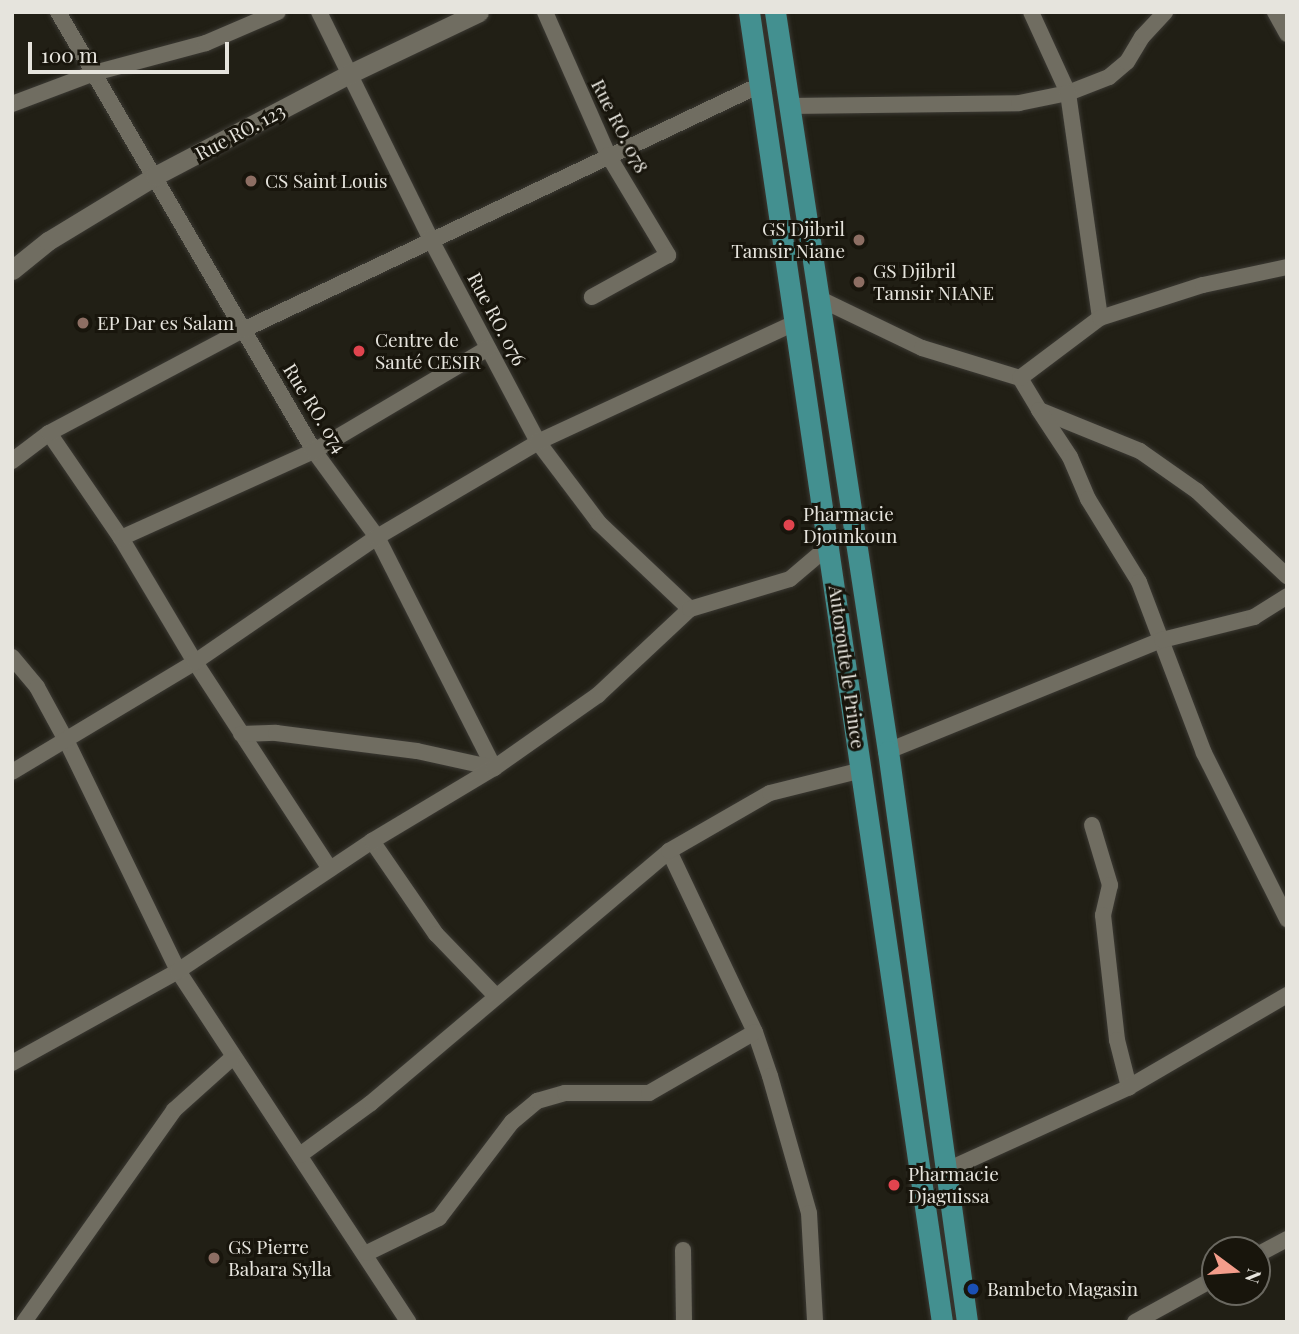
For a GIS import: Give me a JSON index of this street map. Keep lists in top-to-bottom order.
{
  "streets": {
    "main road": ["Autoroute le Prince"],
    "street": [
      "Rue RO. 078",
      "Rue RO. 123",
      "Rue RO. 076",
      "Rue RO. 074"
    ]
  },
  "crossings": [
    ["Rue RO. 123", "Rue RO. 076"],
    ["Rue RO. 123", "Rue RO. 074"]
  ],
  "places": [
    "CS Saint Louis",
    "GS Djibril Tamsir Niane",
    "GS Djibril Tamsir NIANE",
    "EP Dar es Salam",
    "Centre de Santé CESIR",
    "Pharmacie Djounkoun",
    "Pharmacie Djaguissa",
    "GS Pierre Babara Sylla",
    "Bambeto Magasin"
  ],
  "scale_bar": "100 m",
  "north": "right"
}
